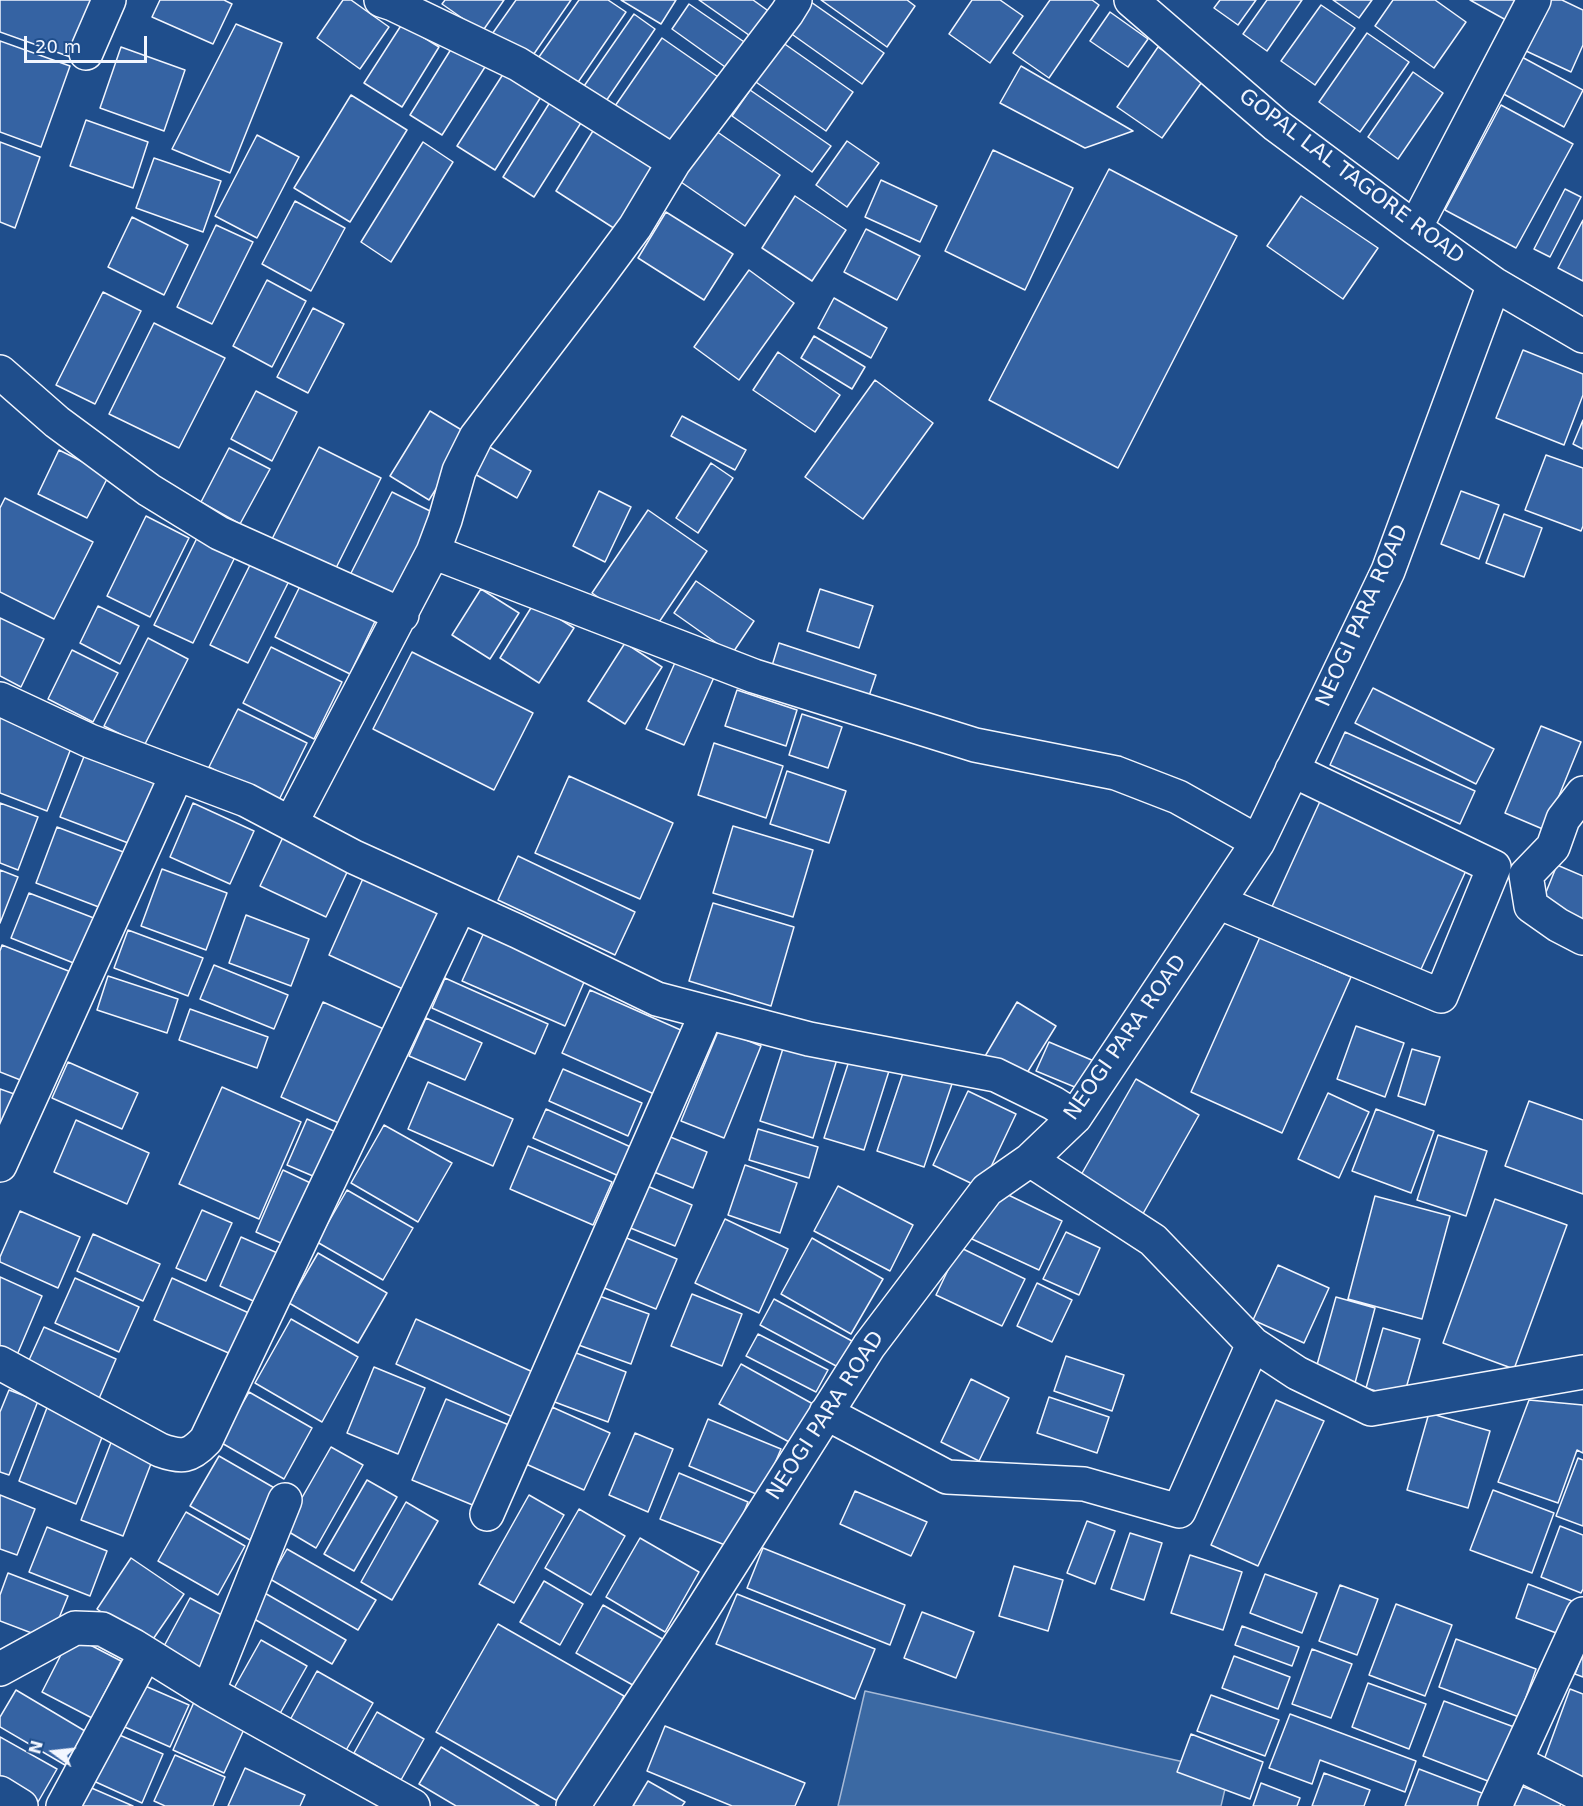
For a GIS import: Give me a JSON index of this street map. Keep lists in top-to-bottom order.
{
  "streets": {
    "street": ["GOPAL LAL TAGORE ROAD", "NEOGI PARA ROAD"]
  },
  "crossings": [
    ["GOPAL LAL TAGORE ROAD", "NEOGI PARA ROAD"]
  ],
  "scale_bar": "20 m",
  "north": "left"
}
